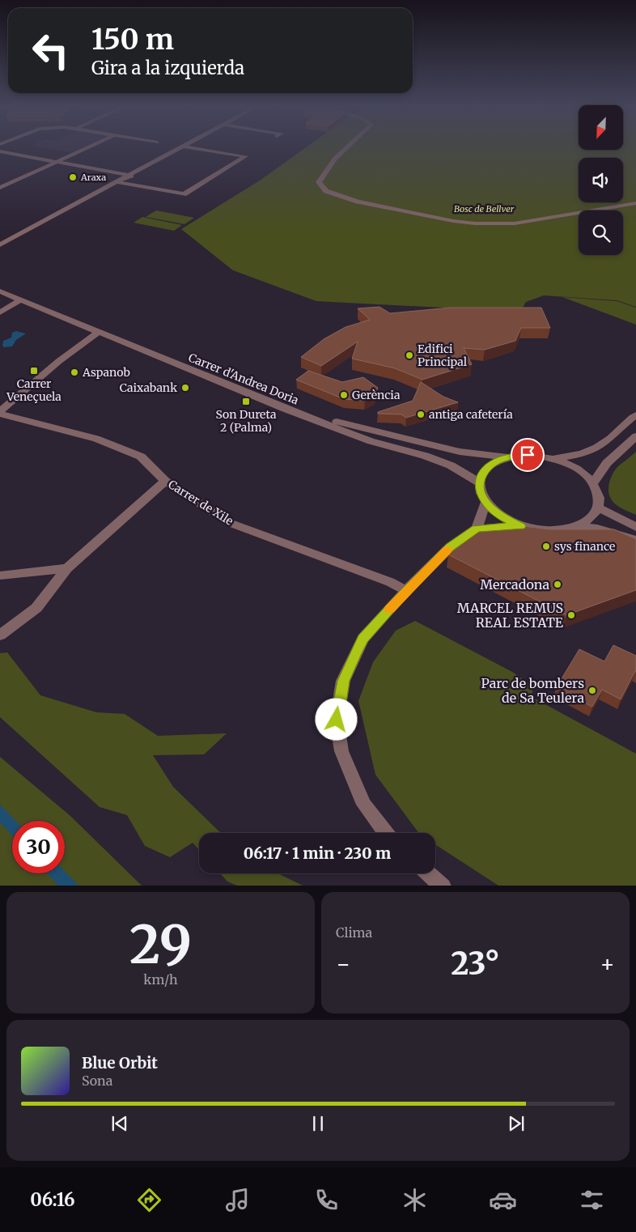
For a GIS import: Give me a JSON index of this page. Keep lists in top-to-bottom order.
{
  "streets": {
    "street": ["Carrer d'Andrea Doria", "Carrer de Xile"]
  },
  "parks": ["Bosc de Bellver"],
  "places": {
    "other": [
      "Araxa",
      "Edifici Principal",
      "Aspanob",
      "Caixabank",
      "Gerència",
      "antiga cafetería",
      "sys finance",
      "Mercadona",
      "MARCEL REMUS REAL ESTATE",
      "Parc de bombers de Sa Teulera"
    ],
    "transit": ["Carrer Veneçuela", "Son Dureta 2 (Palma)"]
  },
  "north": "bottom left",
  "page": {
    "turn": ["150 m", "Gira a la izquierda"],
    "limit": "30",
    "trip": "06:17 · 1 min · 230 m",
    "tile": [
      ["29", "km/h"],
      "Clima"
    ],
    "heat": ["−", "23°", "+"],
    "song": ["Blue Orbit", "Sona"],
    "tabs": "06:16"
  }
}
